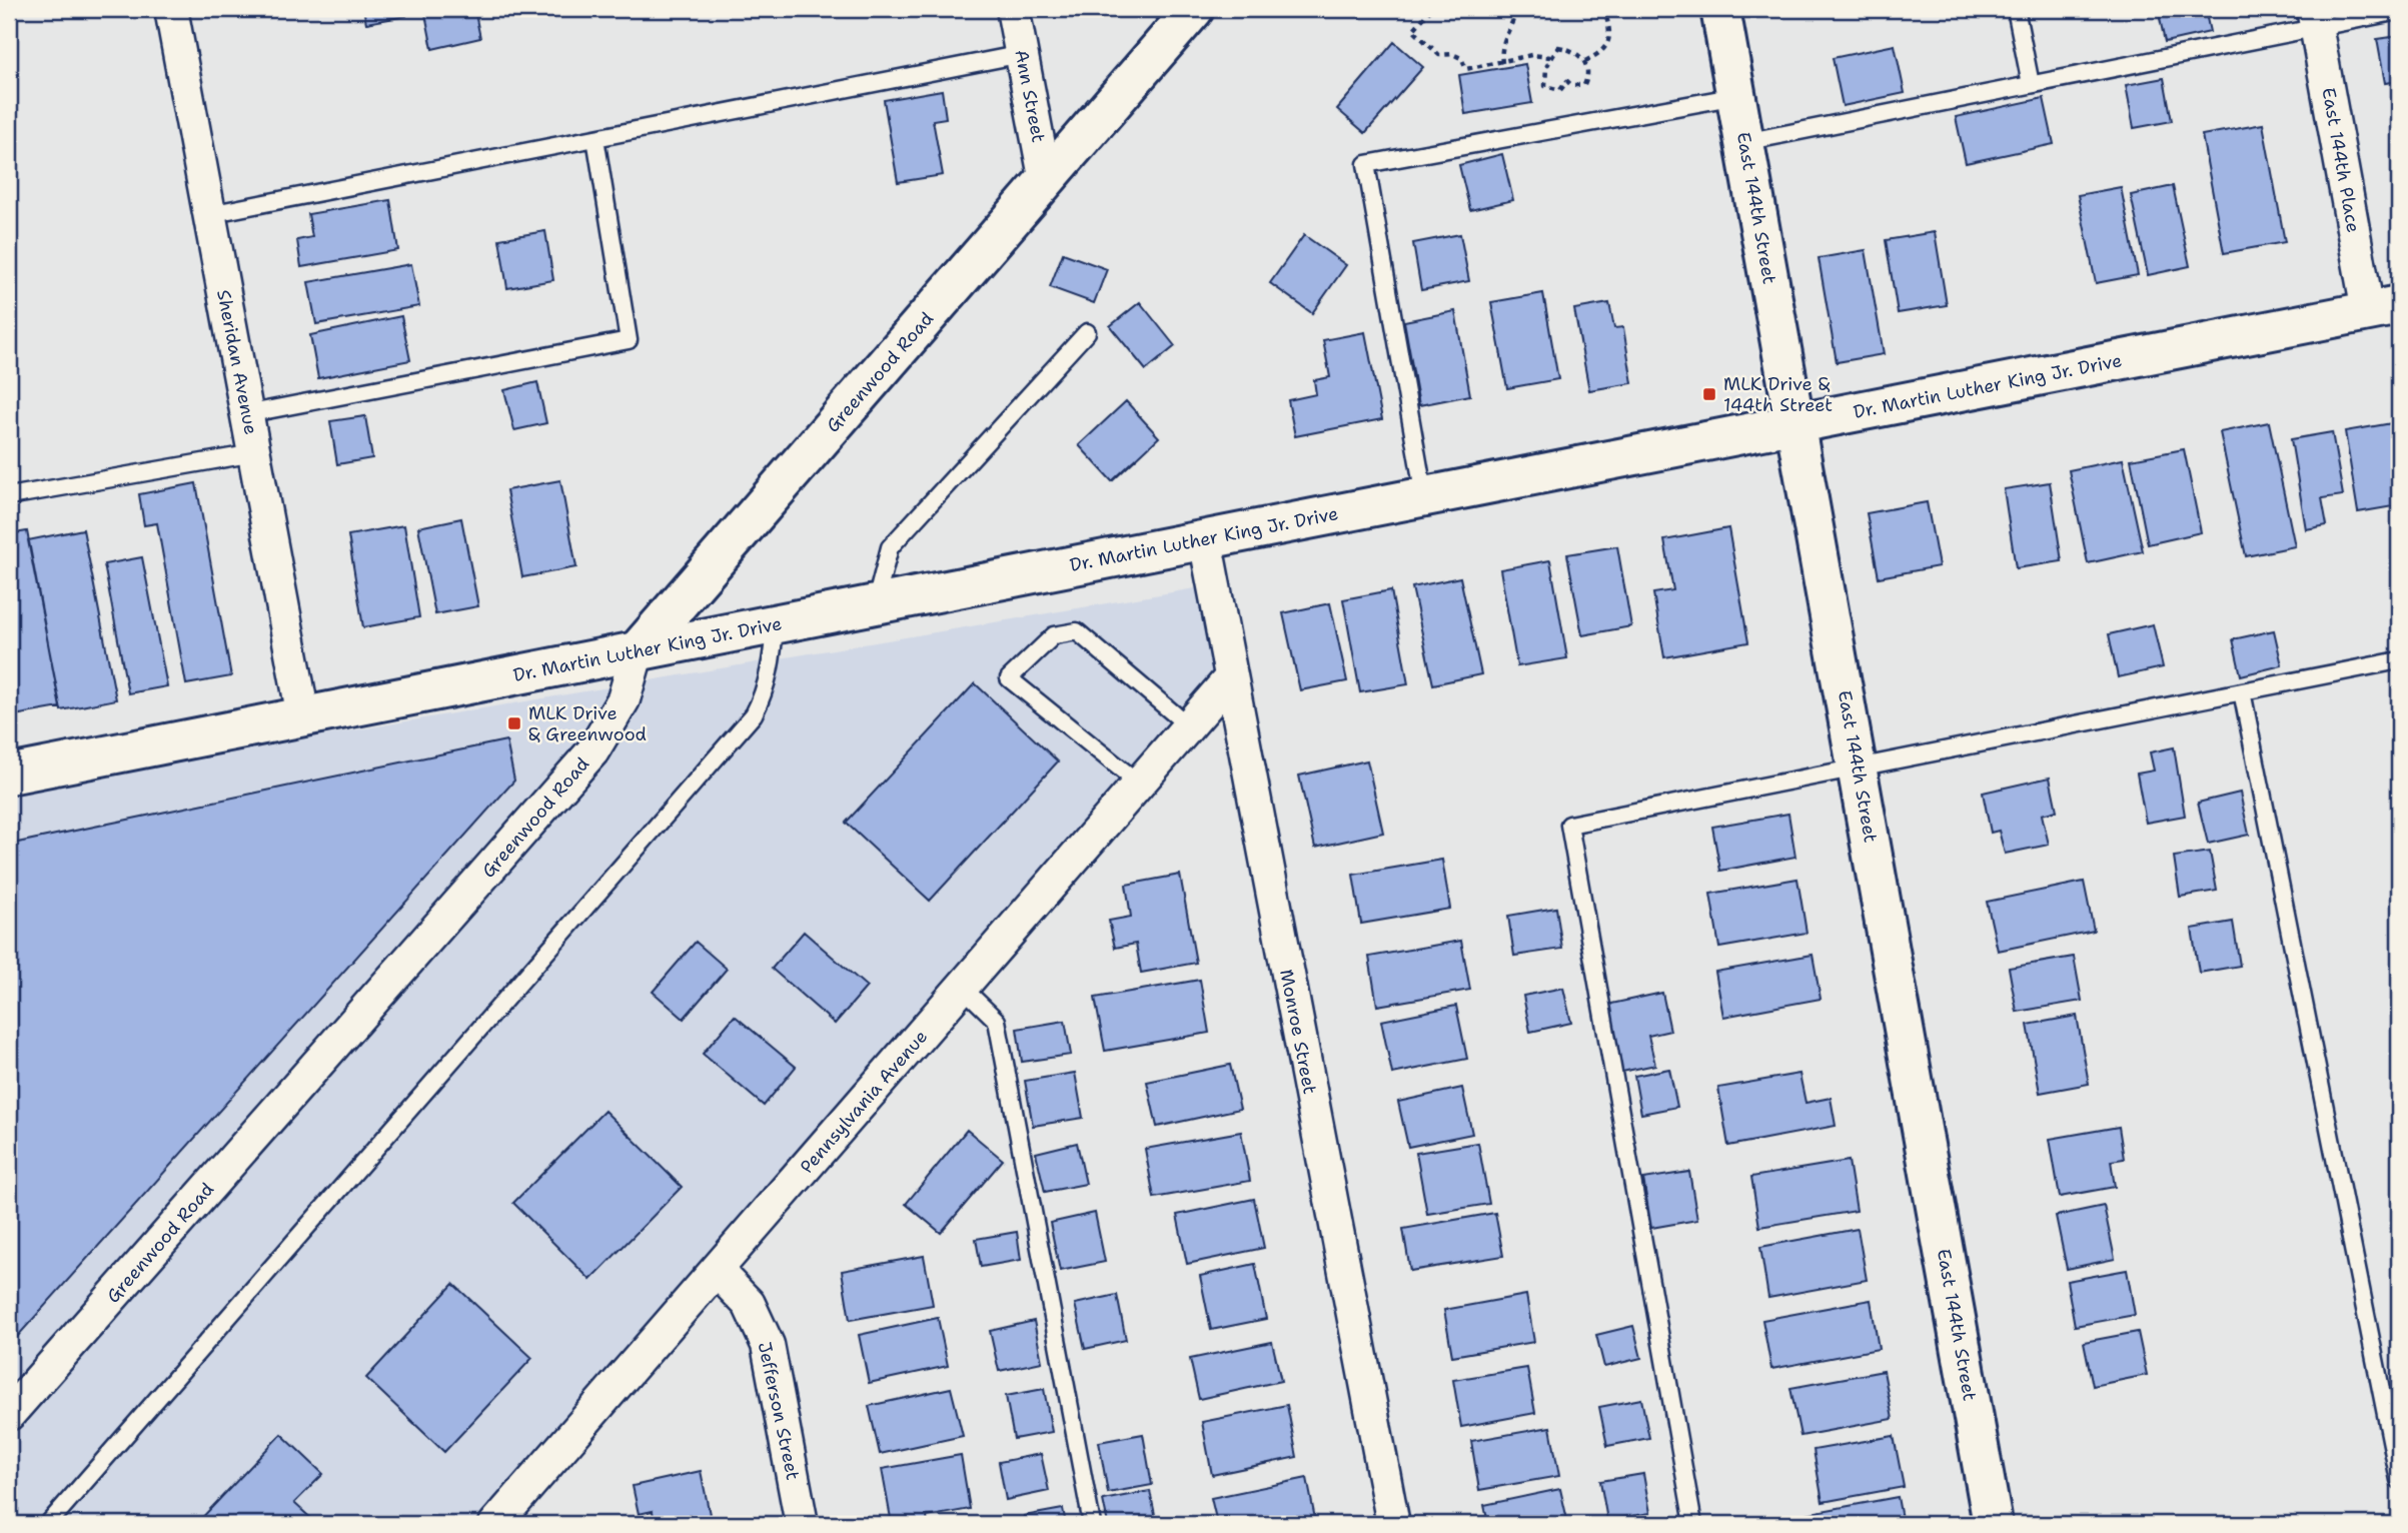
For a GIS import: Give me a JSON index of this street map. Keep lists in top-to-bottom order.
{
  "streets": {
    "street": [
      "Ann Street",
      "East 144th Place",
      "East 144th Street",
      "Sheridan Avenue",
      "Greenwood Road",
      "Dr. Martin Luther King Jr. Drive",
      "Monroe Street",
      "Pennsylvania Avenue",
      "Jefferson Street"
    ]
  },
  "crossings": [
    ["Ann Street", "Greenwood Road"],
    ["East 144th Place", "Dr. Martin Luther King Jr. Drive"],
    ["East 144th Street", "Dr. Martin Luther King Jr. Drive"],
    ["Sheridan Avenue", "Dr. Martin Luther King Jr. Drive"],
    ["Greenwood Road", "Dr. Martin Luther King Jr. Drive"],
    ["Dr. Martin Luther King Jr. Drive", "Monroe Street"],
    ["Monroe Street", "Pennsylvania Avenue"],
    ["Pennsylvania Avenue", "Jefferson Street"]
  ],
  "places": {
    "transit": ["MLK Drive & 144th Street", "MLK Drive & Greenwood"]
  }
}
